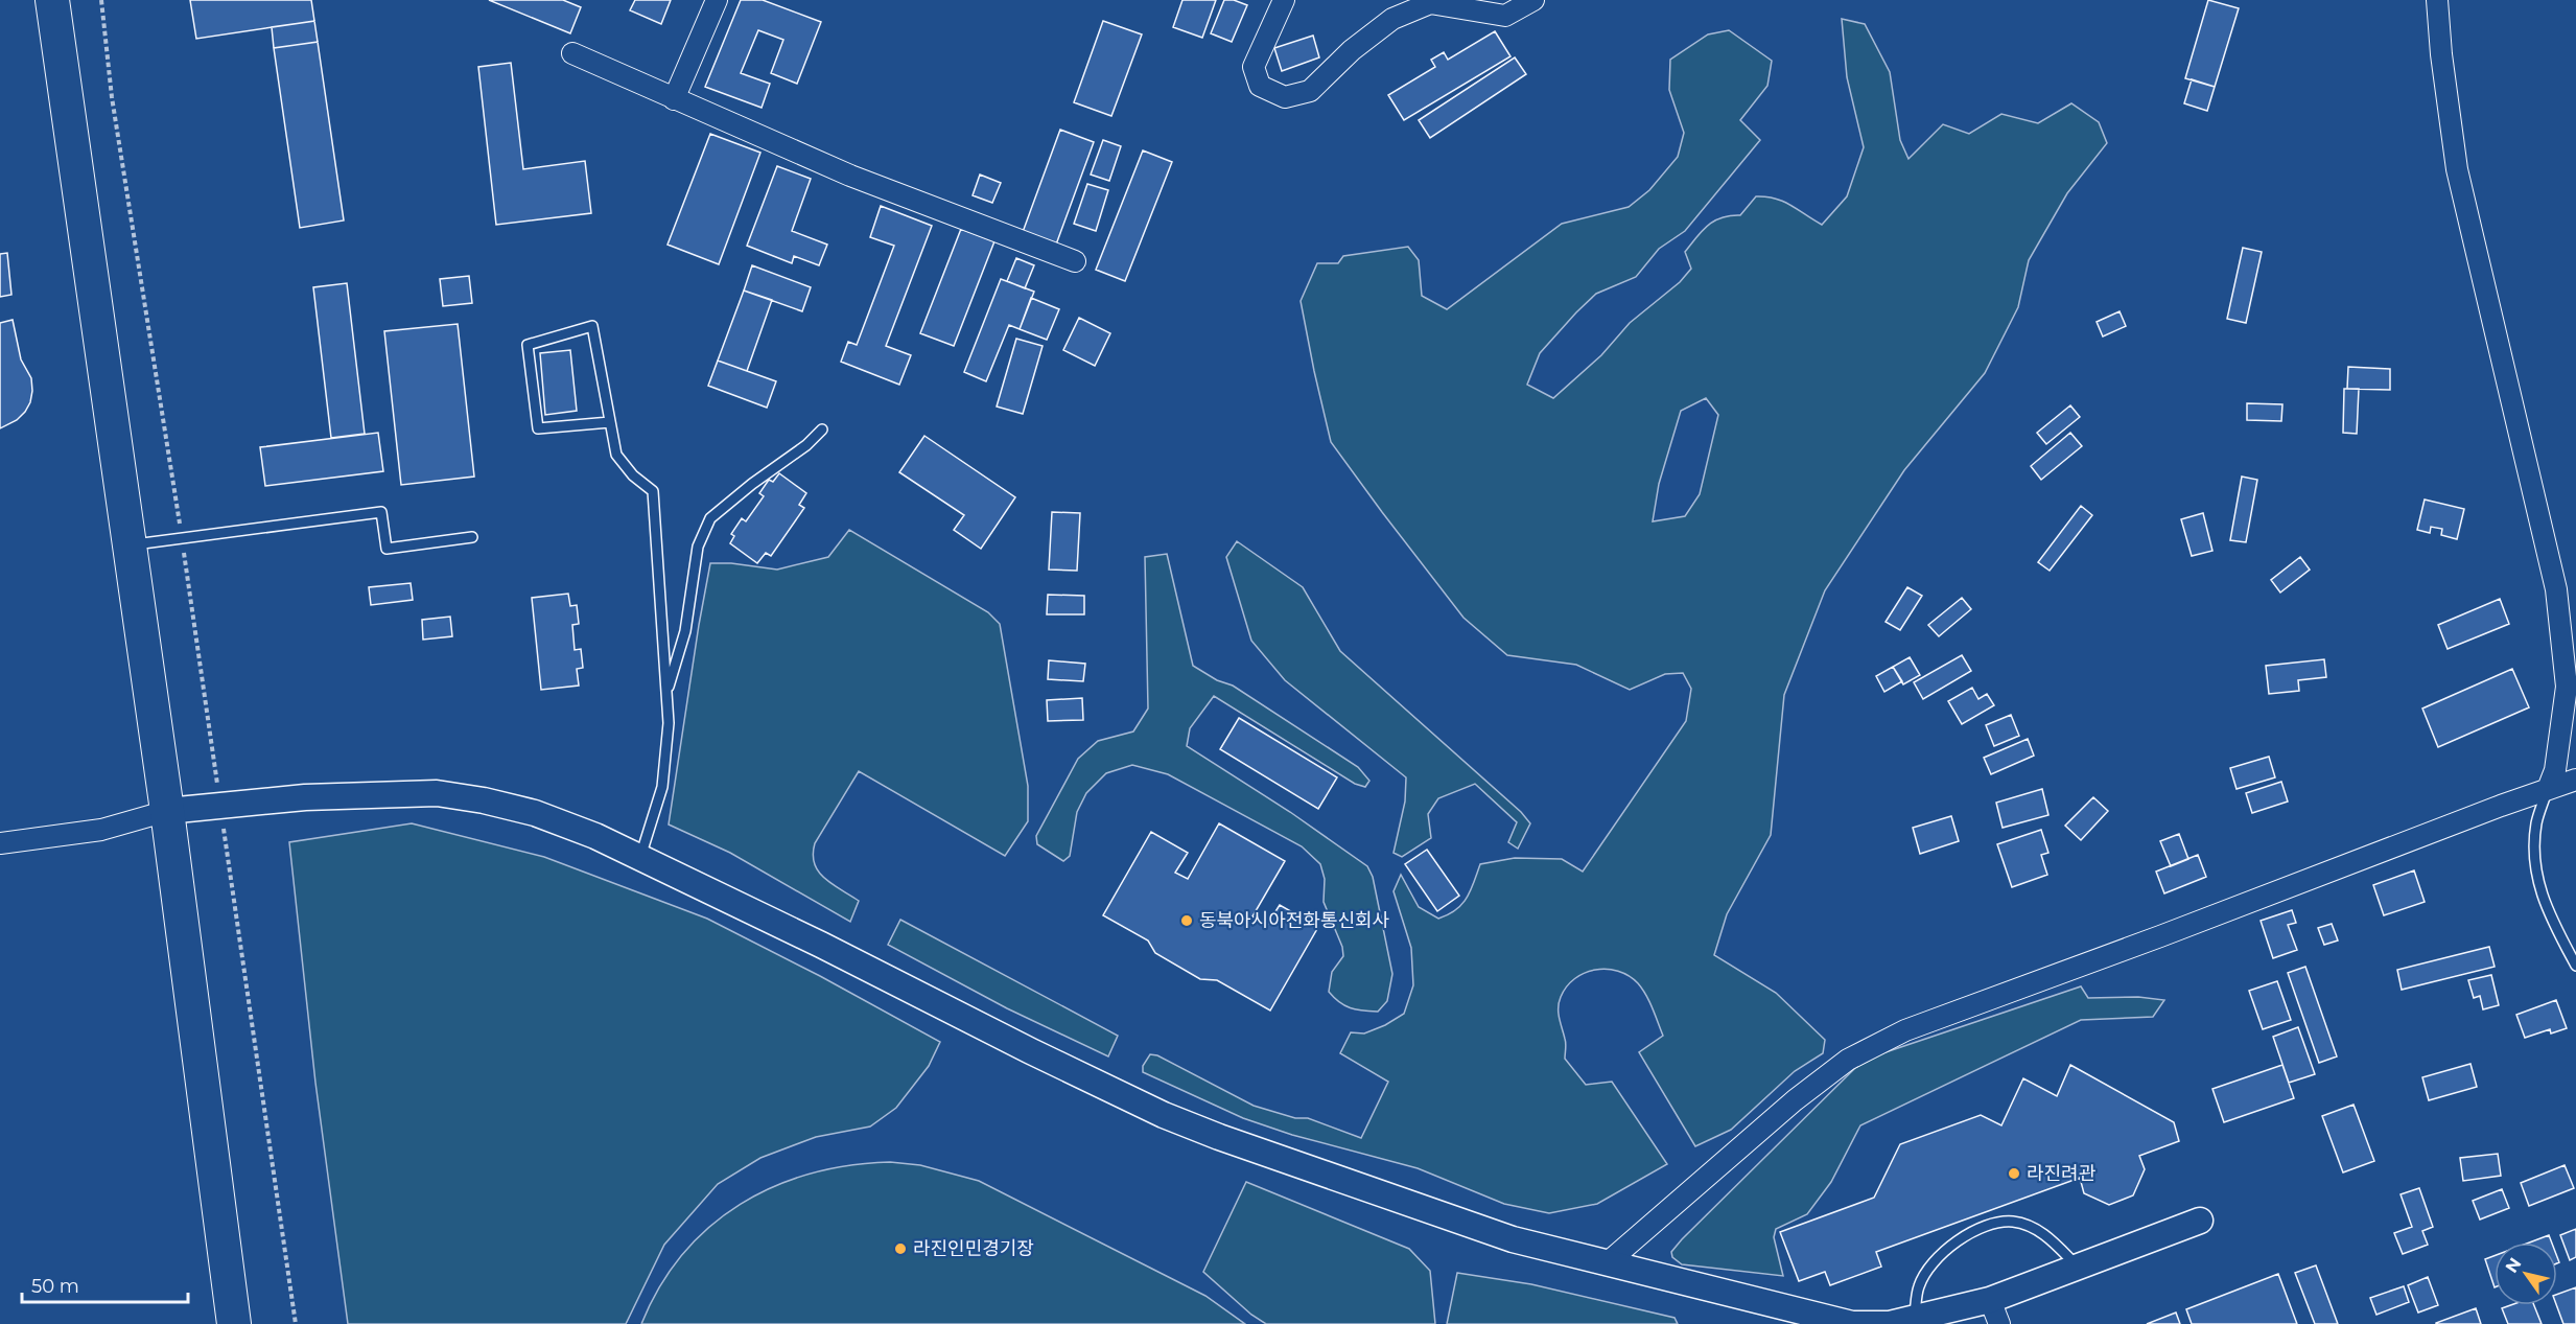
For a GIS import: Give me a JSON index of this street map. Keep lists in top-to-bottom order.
{
  "places": ["동북아시아전화통신회사", "라진려관", "라진인민경기장"],
  "scale_bar": "50 m",
  "north": "top left"
}
